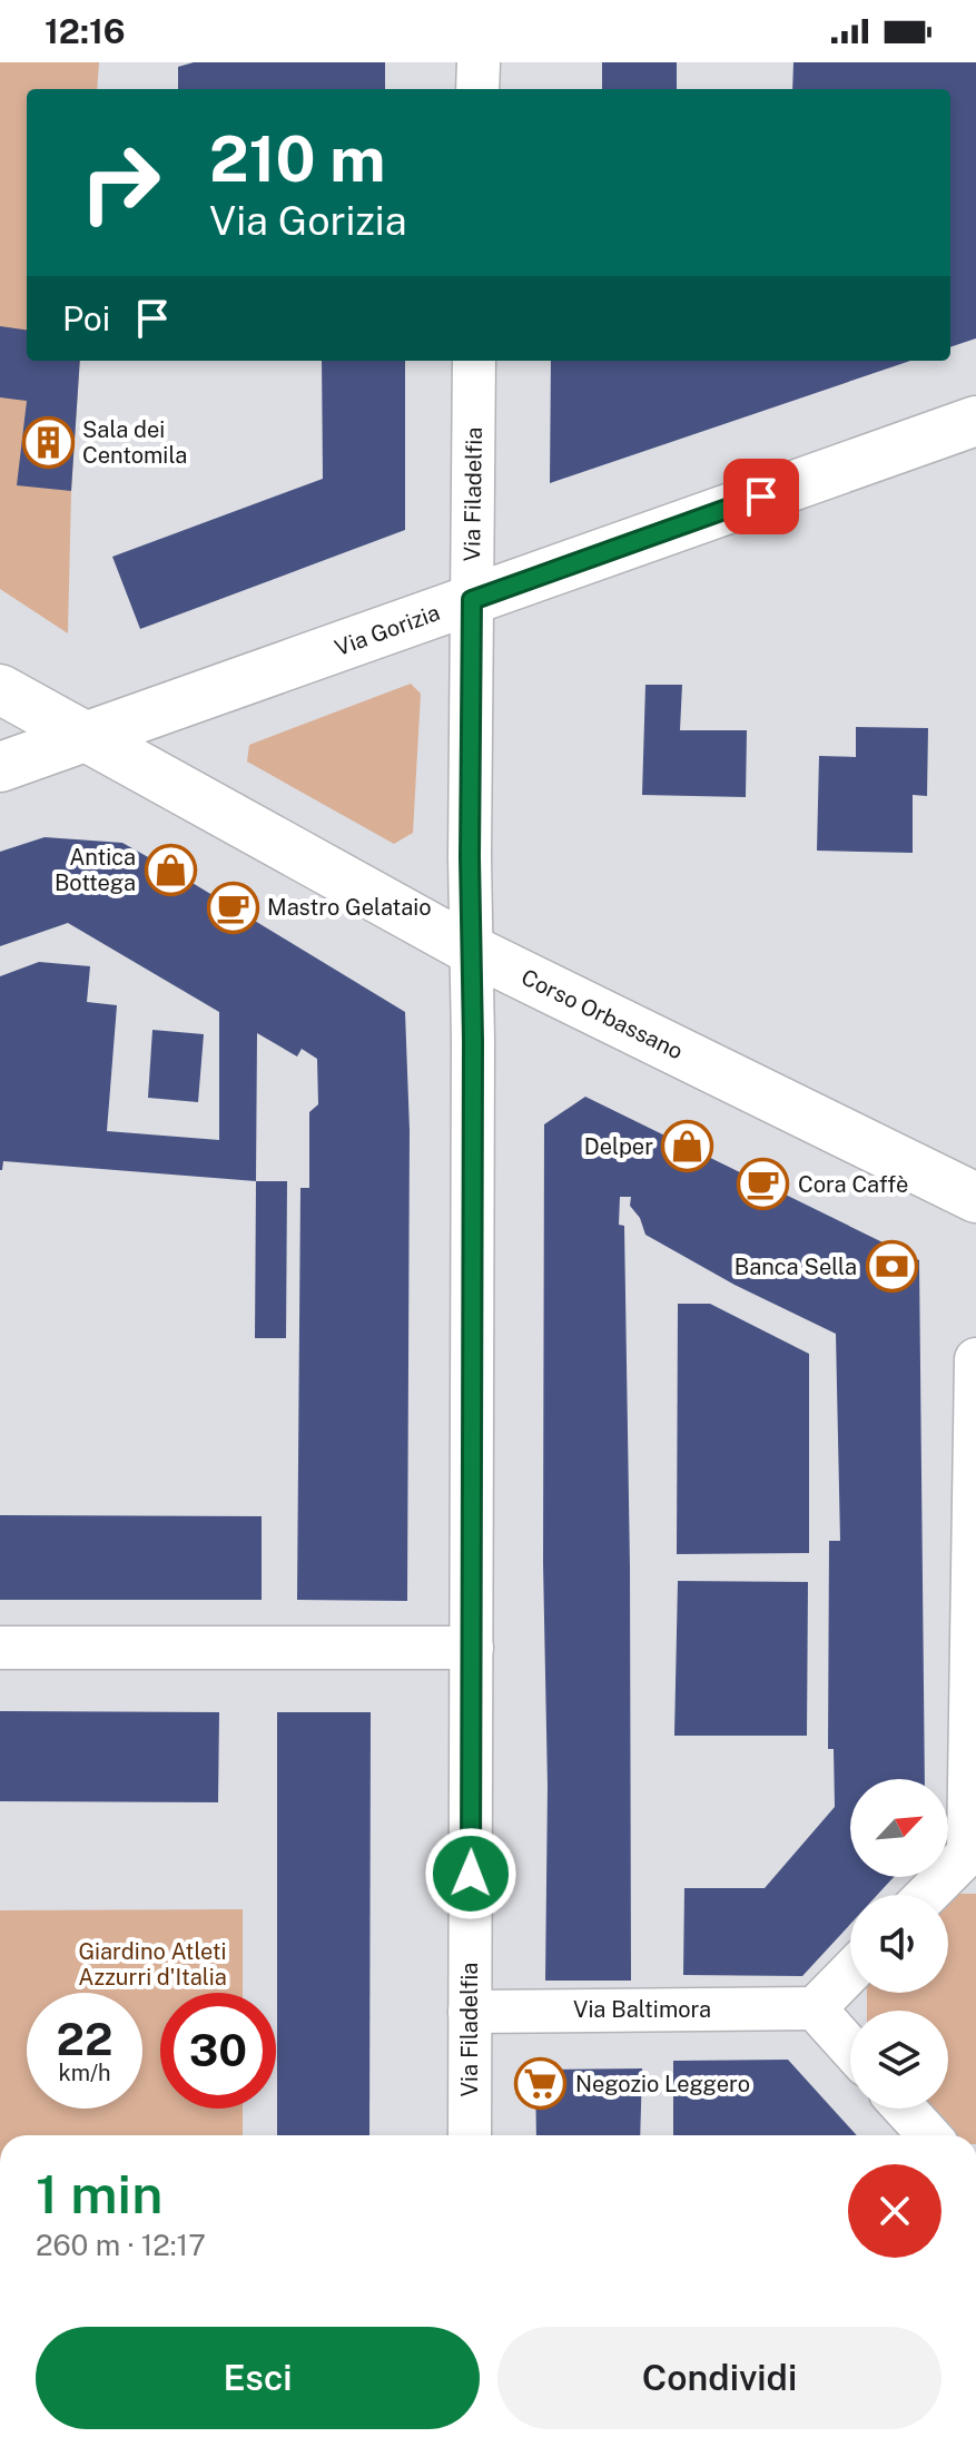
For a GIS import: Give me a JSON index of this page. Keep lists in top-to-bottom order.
{
  "streets": {
    "main road": ["Via Gorizia", "Corso Orbassano"],
    "street": ["Via Filadelfia", "Via Baltimora"]
  },
  "crossings": [
    ["Via Filadelfia", "Via Gorizia"],
    ["Via Filadelfia", "Corso Orbassano"],
    ["Via Filadelfia", "Via Baltimora"],
    ["Via Gorizia", "Corso Orbassano"]
  ],
  "parks": ["Giardino Atleti Azzurri d'Italia"],
  "places": {
    "building": ["Sala dei Centomila"],
    "shop": ["Antica Bottega", "Delper"],
    "cafe": ["Mastro Gelataio", "Cora Caffè"],
    "bank": ["Banca Sella"],
    "supermarket": ["Negozio Leggero"]
  },
  "north": "top right",
  "page": {
    "status": "12:16",
    "turn": ["210 m", "Via Gorizia"],
    "then": "Poi",
    "speed": "22 km/h",
    "limit": "30",
    "heading": ["1 min", "260 m · 12:17"],
    "buttons": ["Esci", "Condividi"]
  }
}
